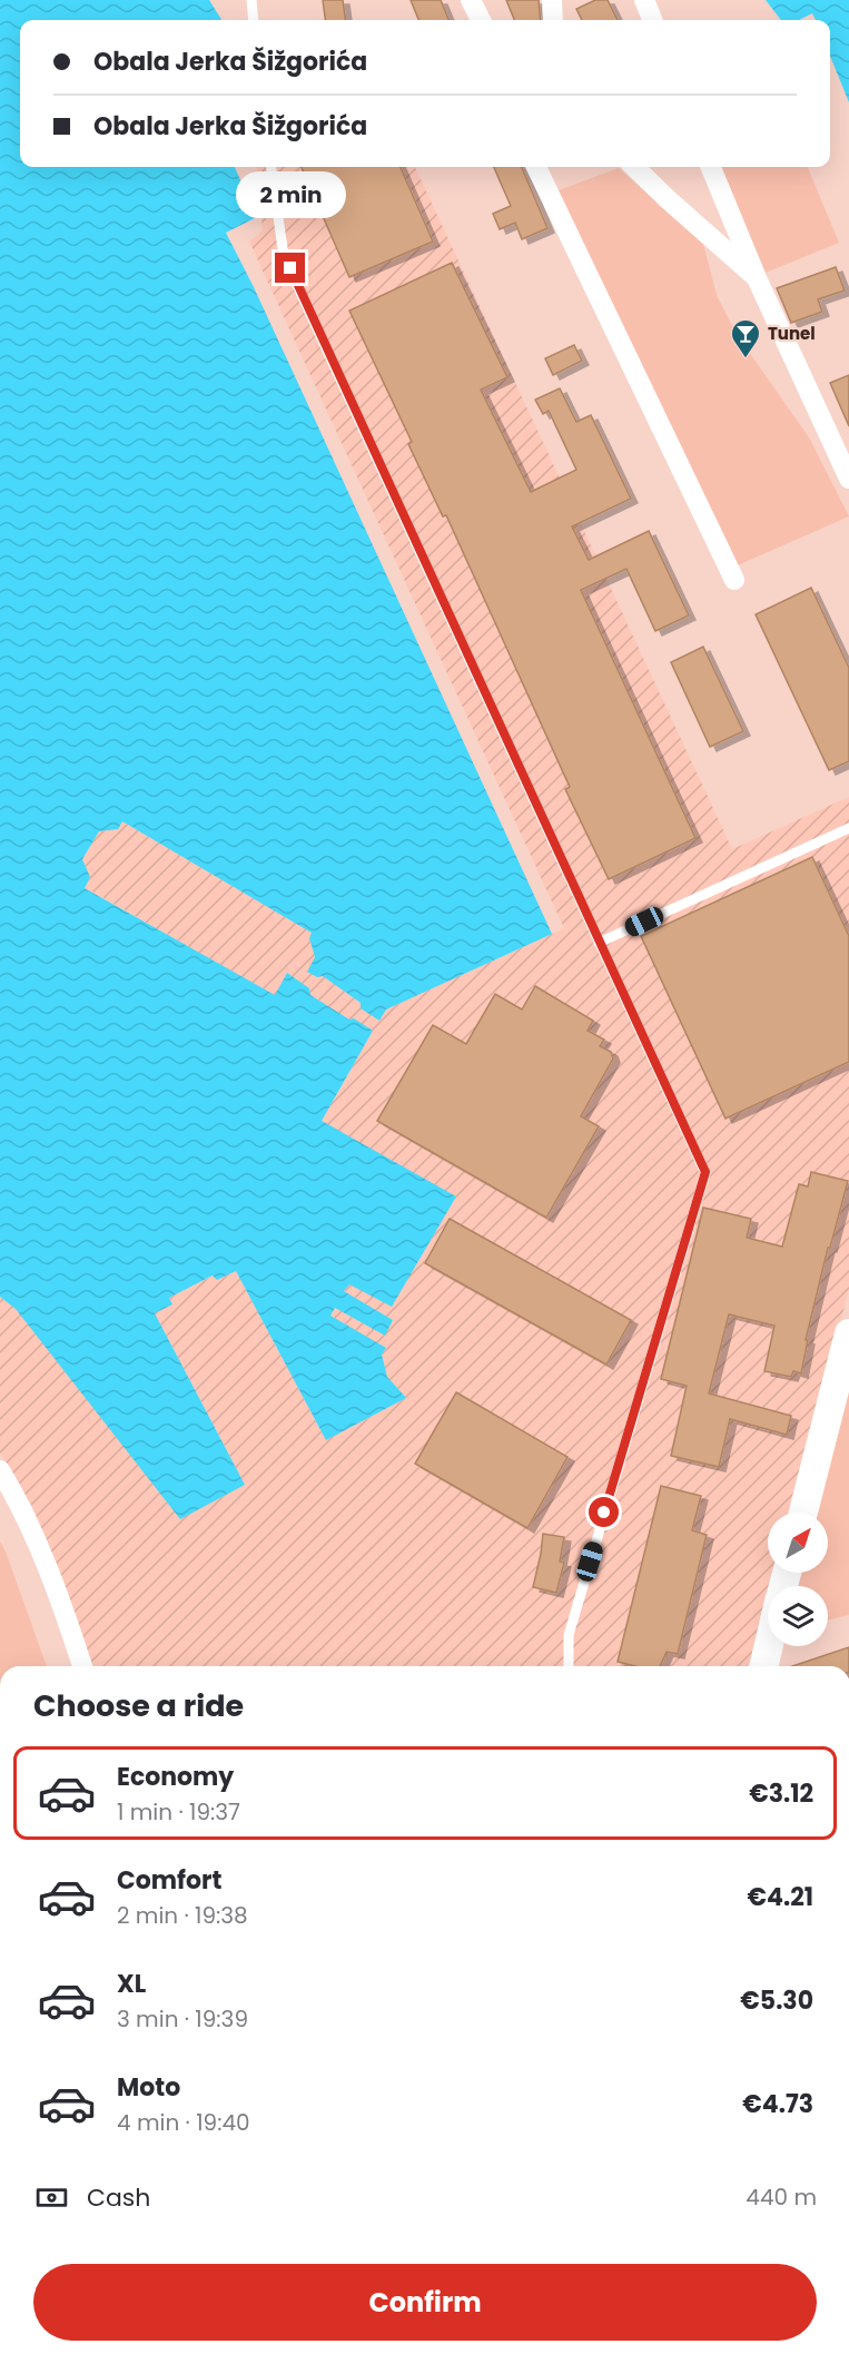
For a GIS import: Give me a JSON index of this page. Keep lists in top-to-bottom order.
{
  "places": {
    "bar": ["Tunel"]
  },
  "north": "top right",
  "page": {
    "banner": ["Obala Jerka Šižgorića", "Obala Jerka Šižgorića"],
    "bubble": "2 min",
    "heading": "Choose a ride",
    "list": [
      {
        "name": "Economy",
        "note": "1 min · 19:37",
        "value": "€3.12"
      },
      {
        "name": "Comfort",
        "note": "2 min · 19:38",
        "value": "€4.21"
      },
      {
        "name": "XL",
        "note": "3 min · 19:39",
        "value": "€5.30"
      },
      {
        "name": "Moto",
        "note": "4 min · 19:40",
        "value": "€4.73"
      }
    ],
    "pay": ["Cash", "440 m"],
    "buttons": "Confirm"
  }
}
